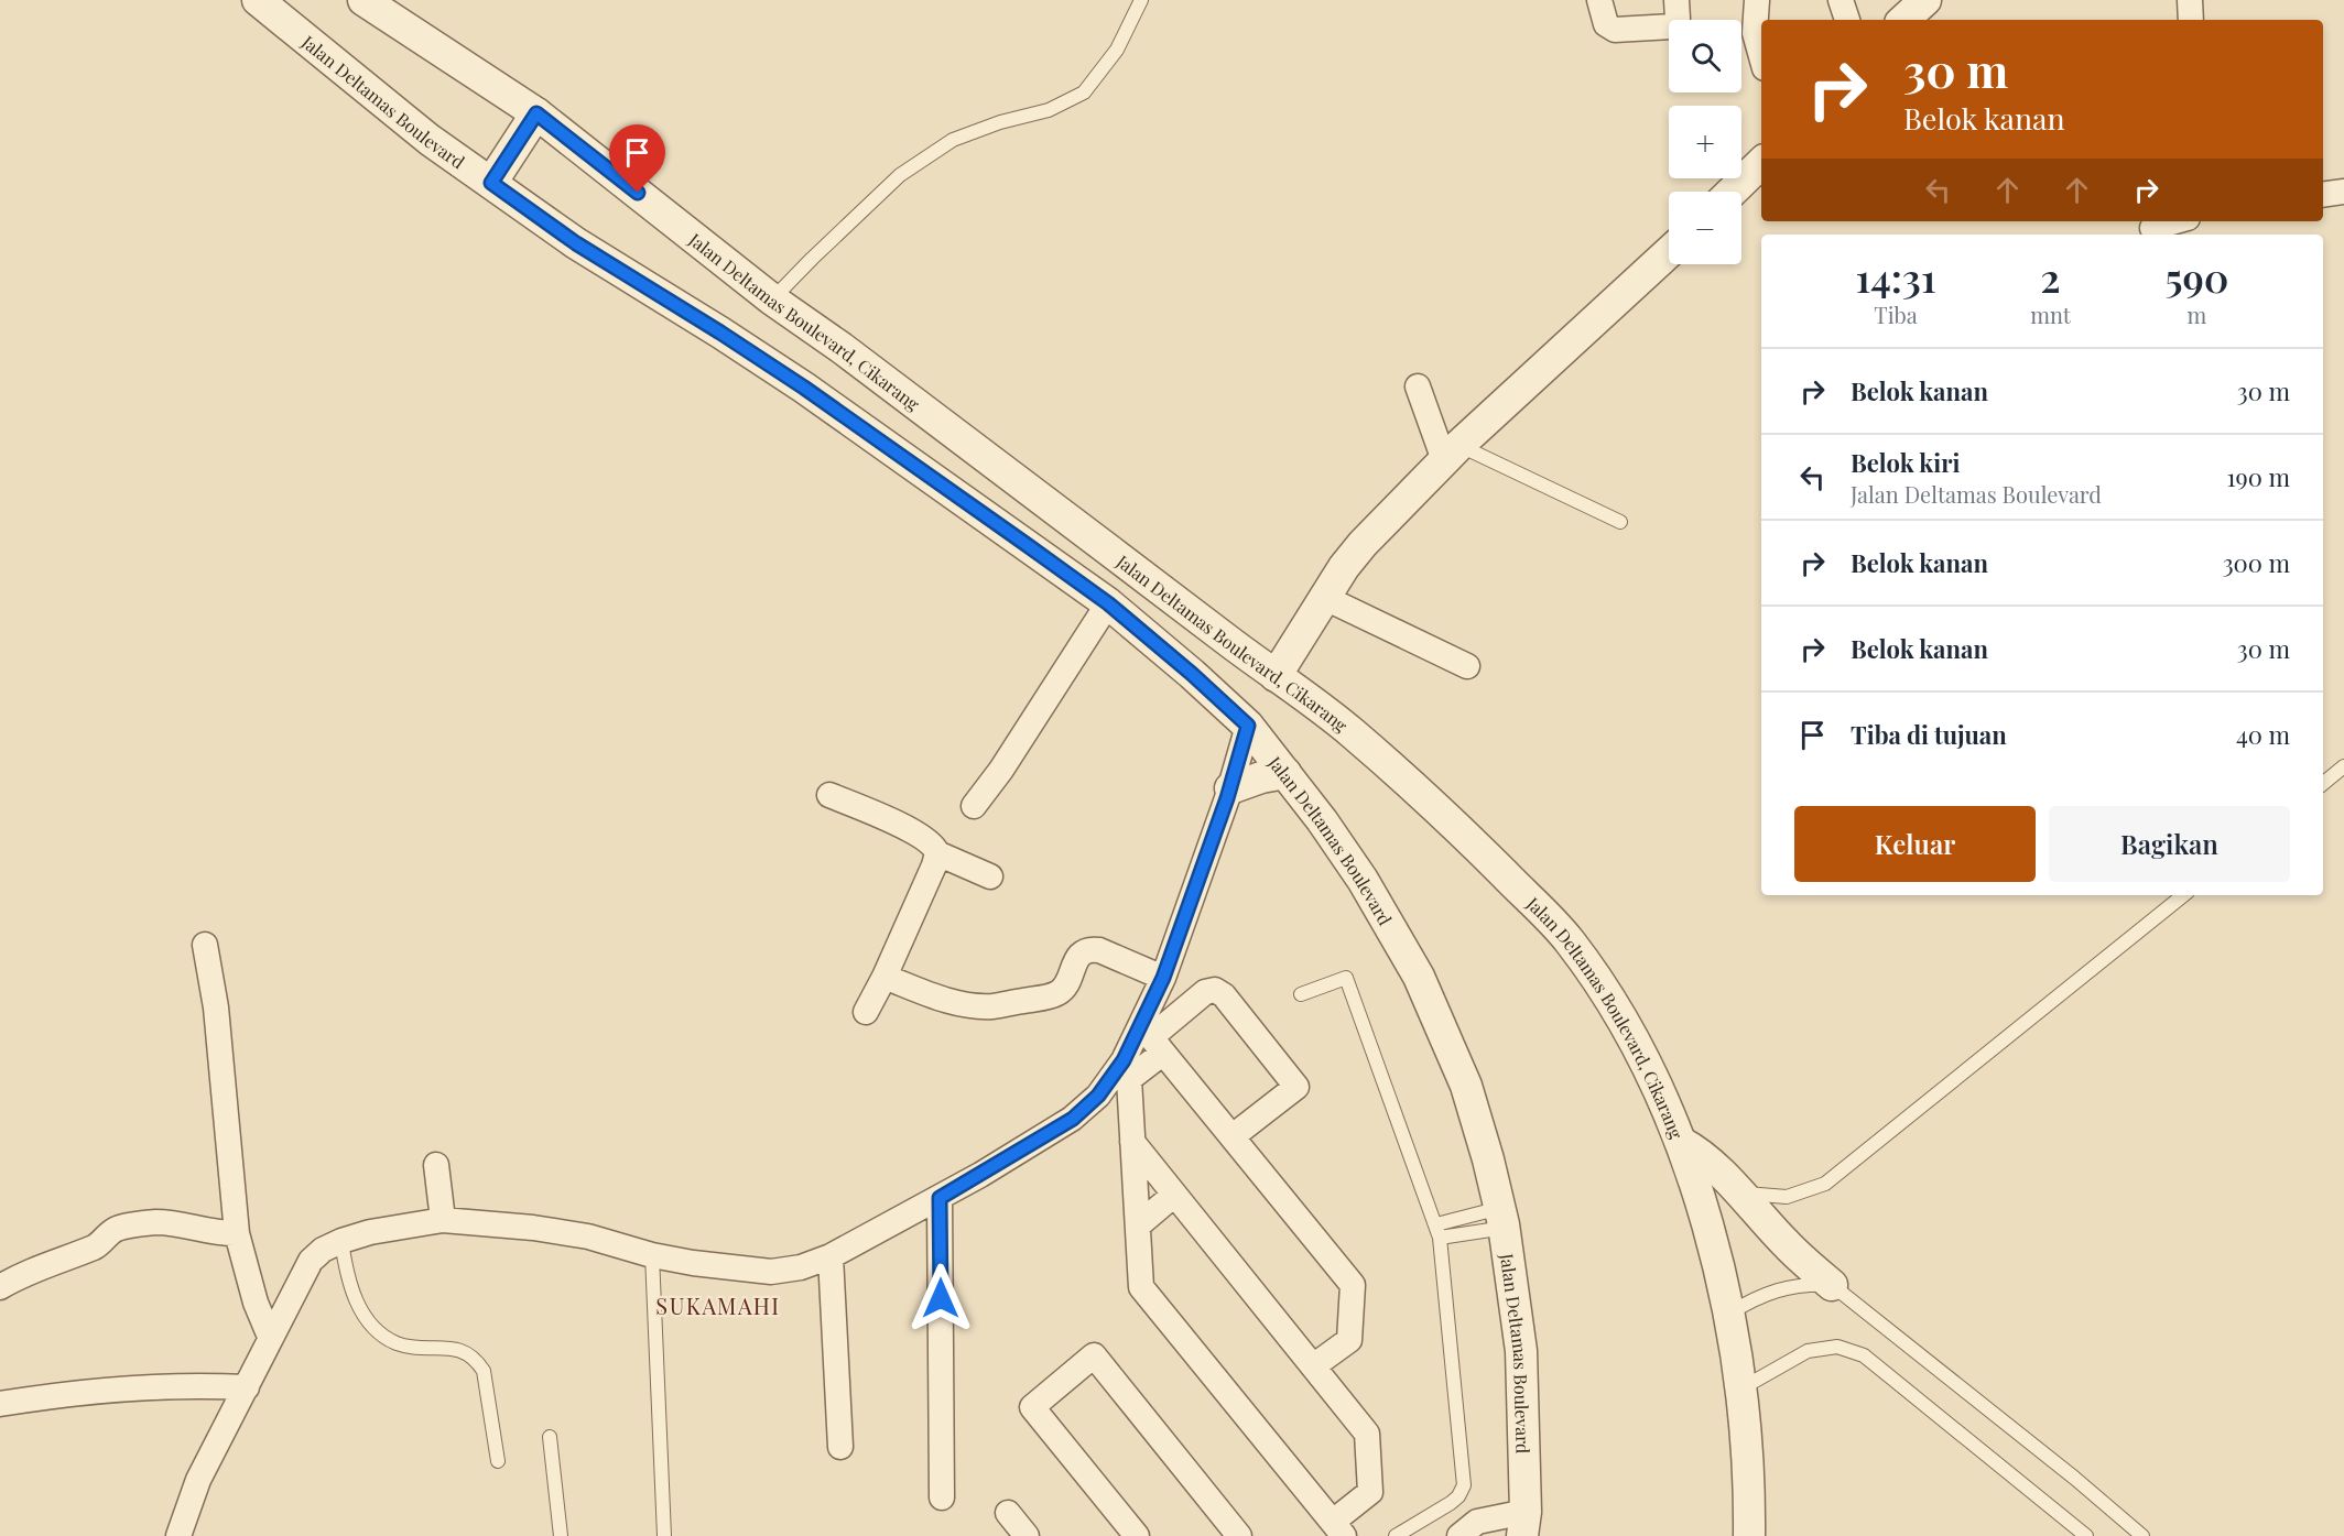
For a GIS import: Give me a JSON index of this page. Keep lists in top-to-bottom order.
{
  "streets": {
    "street": ["Jalan Deltamas Boulevard", "Jalan Deltamas Boulevard, Cikarang"]
  },
  "districts": ["SUKAMAHI"],
  "page": {
    "map_buttons": ["+", "−"],
    "turn": ["30 m", "Belok kanan"],
    "eta": [
      "14:31",
      "Tiba",
      "2",
      "mnt",
      "590",
      "m"
    ],
    "list": [
      {
        "name": "Belok kanan",
        "value": "30 m"
      },
      {
        "name": "Belok kiri",
        "note": "Jalan Deltamas Boulevard",
        "value": "190 m"
      },
      {
        "name": "Belok kanan",
        "value": "300 m"
      },
      {
        "name": "Belok kanan",
        "value": "30 m"
      },
      {
        "name": "Tiba di tujuan",
        "value": "40 m"
      }
    ],
    "buttons": ["Keluar", "Bagikan"]
  }
}
